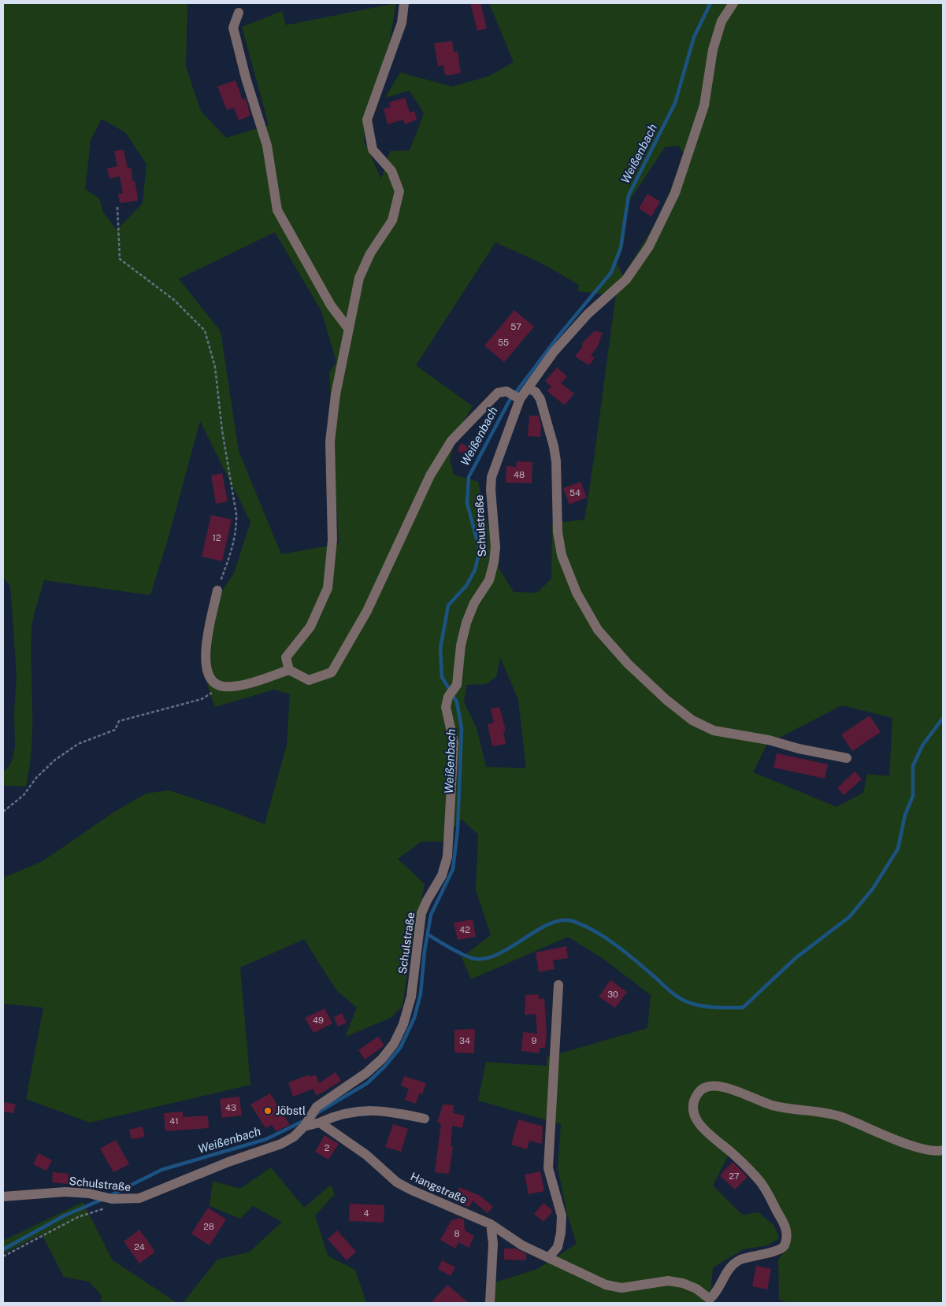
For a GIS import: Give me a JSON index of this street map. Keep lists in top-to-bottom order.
{
  "streets": {
    "street": ["Schulstraße", "Hangstraße"]
  },
  "water": ["Weißenbach"],
  "places": ["Jöbstl"],
  "house_numbers": [
    "57",
    "55",
    "48",
    "54",
    "12",
    "42",
    "30",
    "49",
    "34",
    "9",
    "43",
    "41",
    "2",
    "27",
    "4",
    "28",
    "8",
    "24"
  ]
}
